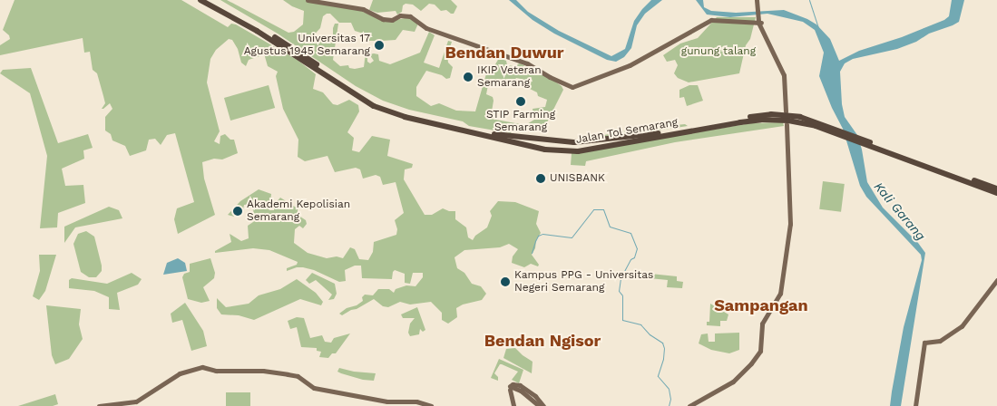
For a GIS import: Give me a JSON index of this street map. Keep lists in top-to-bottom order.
{
  "streets": {
    "highway": ["Jalan Tol Semarang"]
  },
  "districts": ["Bendan Duwur", "Sampangan", "Bendan Ngisor"],
  "water": ["Kali Garang"],
  "parks": ["gunung talang"],
  "places": [
    "Universitas 17 Agustus 1945 Semarang",
    "IKIP Veteran Semarang",
    "STIP Farming Semarang",
    "UNISBANK",
    "Akademi Kepolisian Semarang",
    "Kampus PPG - Universitas Negeri Semarang"
  ]
}
